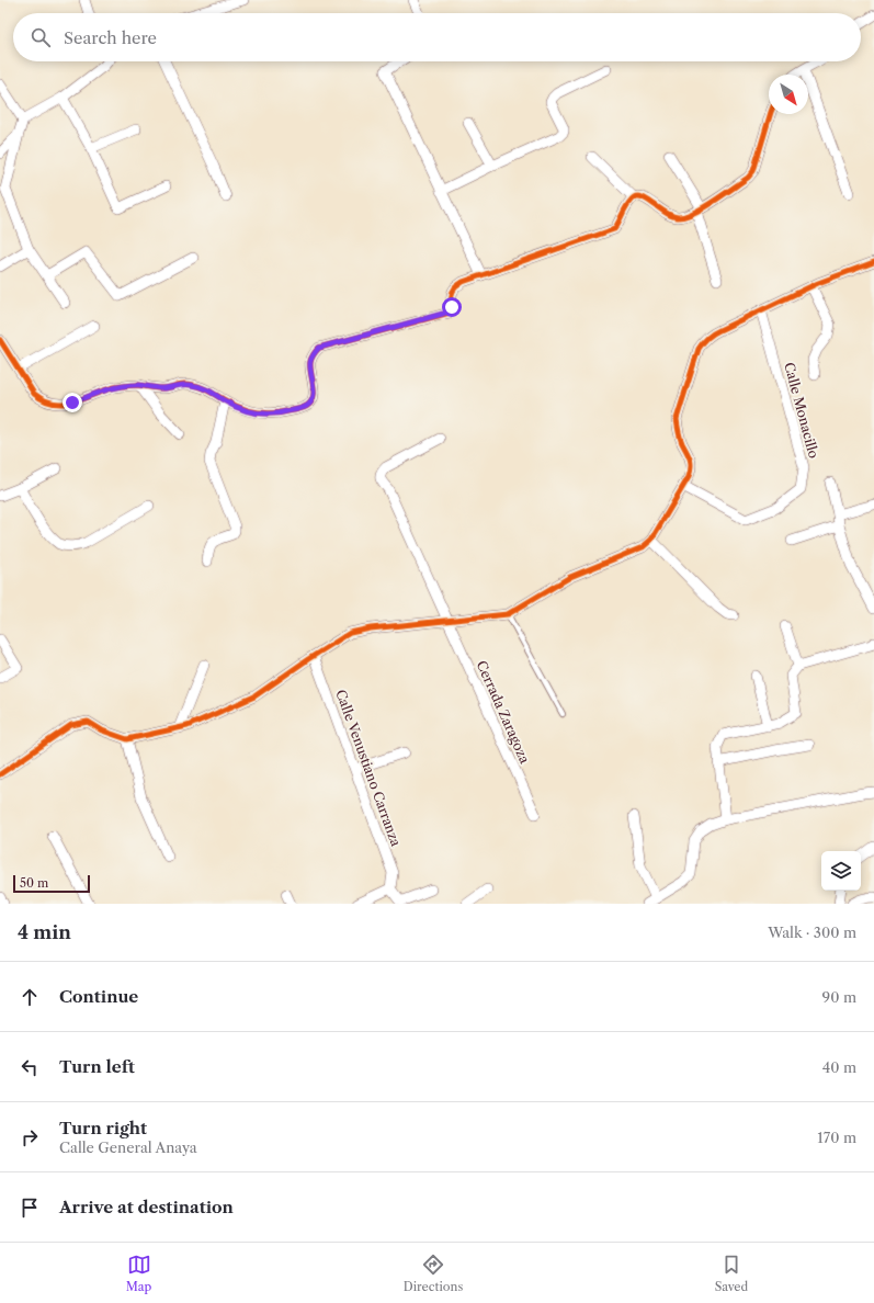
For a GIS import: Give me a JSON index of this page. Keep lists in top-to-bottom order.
{
  "streets": {
    "street": ["Calle Monacillo", "Cerrada Zaragoza", "Calle Venustiano Carranza"]
  },
  "scale_bar": "50 m",
  "north": "bottom right",
  "page": {
    "search": "Search here",
    "scale": "50 m",
    "heading": ["4 min", "Walk · 300 m"],
    "list": [
      ["Continue", "90 m"],
      ["Turn left", "40 m"],
      ["Turn right", "Calle General Anaya", "170 m"],
      "Arrive at destination"
    ],
    "nav": ["Map", "Directions", "Saved"]
  }
}
